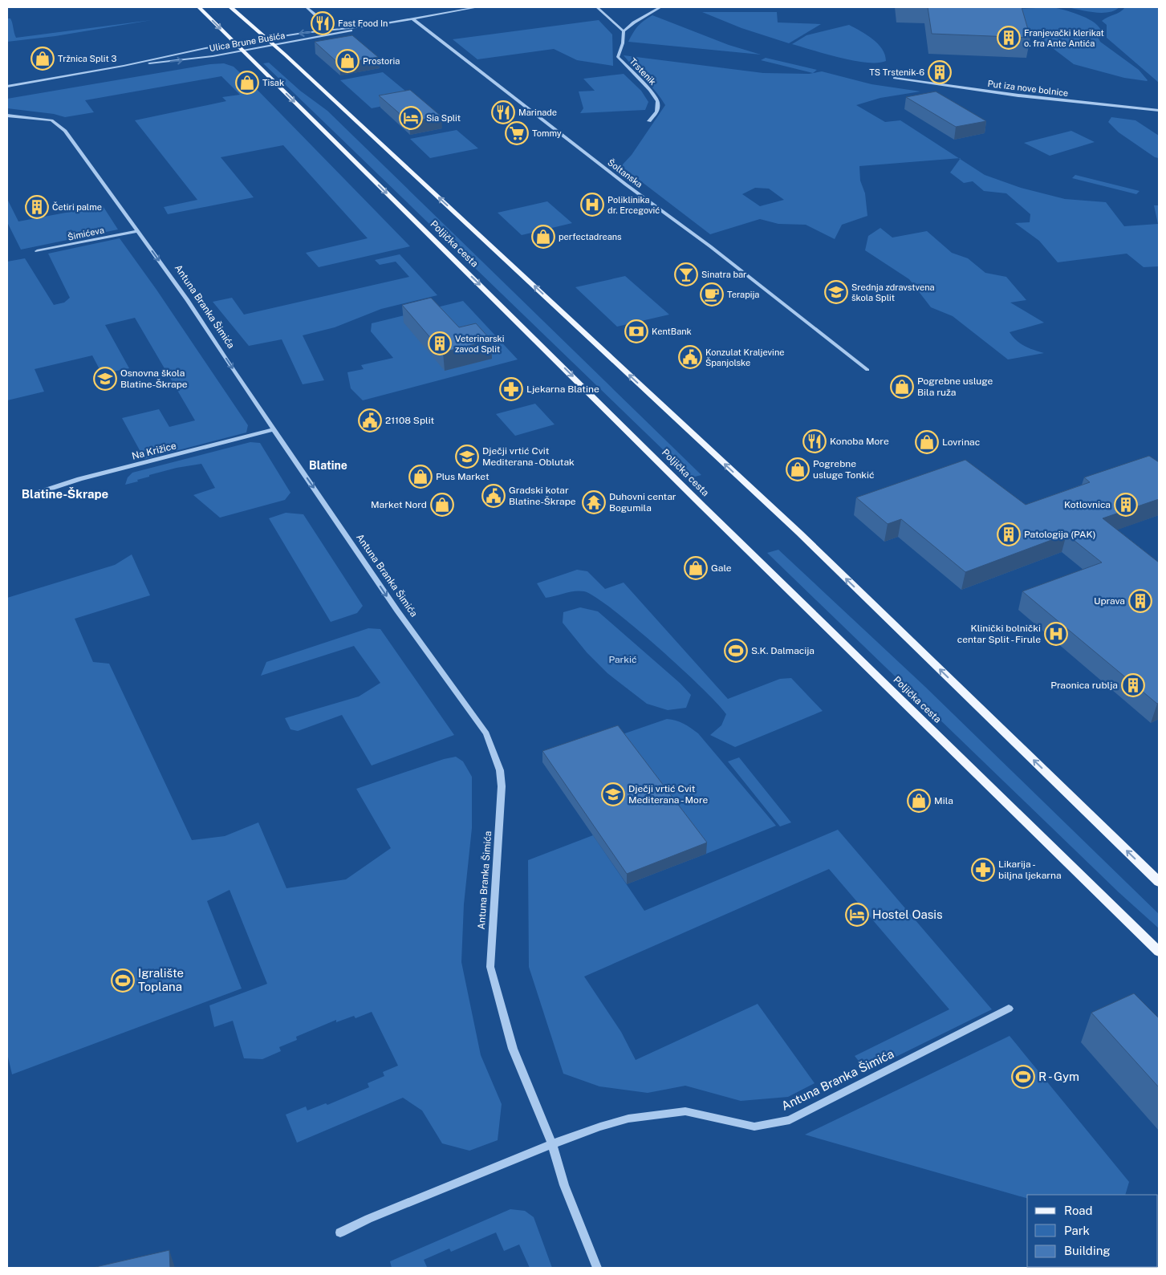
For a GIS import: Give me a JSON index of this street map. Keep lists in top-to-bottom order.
{
  "streets": {
    "main road": ["Poljička cesta"],
    "street": [
      "Ulica Brune Bušića",
      "Trstenik",
      "Put iza nove bolnice",
      "Šoltanska",
      "Šimićeva",
      "Antuna Branka Šimića",
      "Na Križice"
    ]
  },
  "crossings": [
    ["Ulica Brune Bušića", "Šoltanska"],
    ["Ulica Brune Bušića", "Poljička cesta"],
    ["Šimićeva", "Antuna Branka Šimića"],
    ["Antuna Branka Šimića", "Na Križice"]
  ],
  "one_way": ["Antuna Branka Šimića"],
  "districts": ["Blatine", "Blatine-Škrape"],
  "parks": ["Parkić"],
  "places": {
    "restaurant": ["Fast Food In", "Marinade", "Konoba More"],
    "building": [
      "Franjevački klerikat o. fra Ante Antića",
      "TS Trstenik-6",
      "Četiri palme",
      "Veterinarski zavod Split",
      "Kotlovnica",
      "Patologija (PAK)",
      "Uprava",
      "Praonica rublja"
    ],
    "shop": [
      "Tržnica Split 3",
      "Prostoria",
      "Tisak",
      "perfectadreans",
      "Pogrebne usluge Bila ruža",
      "Lovrinac",
      "Pogrebne usluge Tonkić",
      "Plus Market",
      "Market Nord",
      "Gale",
      "Mila"
    ],
    "hotel": ["Sia Split", "Hostel Oasis"],
    "supermarket": ["Tommy"],
    "hospital": ["Poliklinika dr. Ercegović", "Klinički bolnički centar Split - Firule"],
    "bar": ["Sinatra bar"],
    "school or university": [
      "Srednja zdravstvena škola Split",
      "Osnovna škola Blatine-Škrape",
      "Dječji vrtić Cvit Mediterana - Oblutak",
      "Dječji vrtić Cvit Mediterana - More"
    ],
    "cafe": ["Terapija"],
    "bank": ["KentBank"],
    "public building": ["Konzulat Kraljevine Španjolske", "21108 Split", "Gradski kotar Blatine-Škrape"],
    "pharmacy": ["Ljekarna Blatine", "Likarija - biljna ljekarna"],
    "temple": ["Duhovni centar Bogumila"],
    "sports": ["S.K. Dalmacija", "Igralište Toplana", "R - Gym"]
  },
  "legend": ["Road", "Park", "Building"]
}
